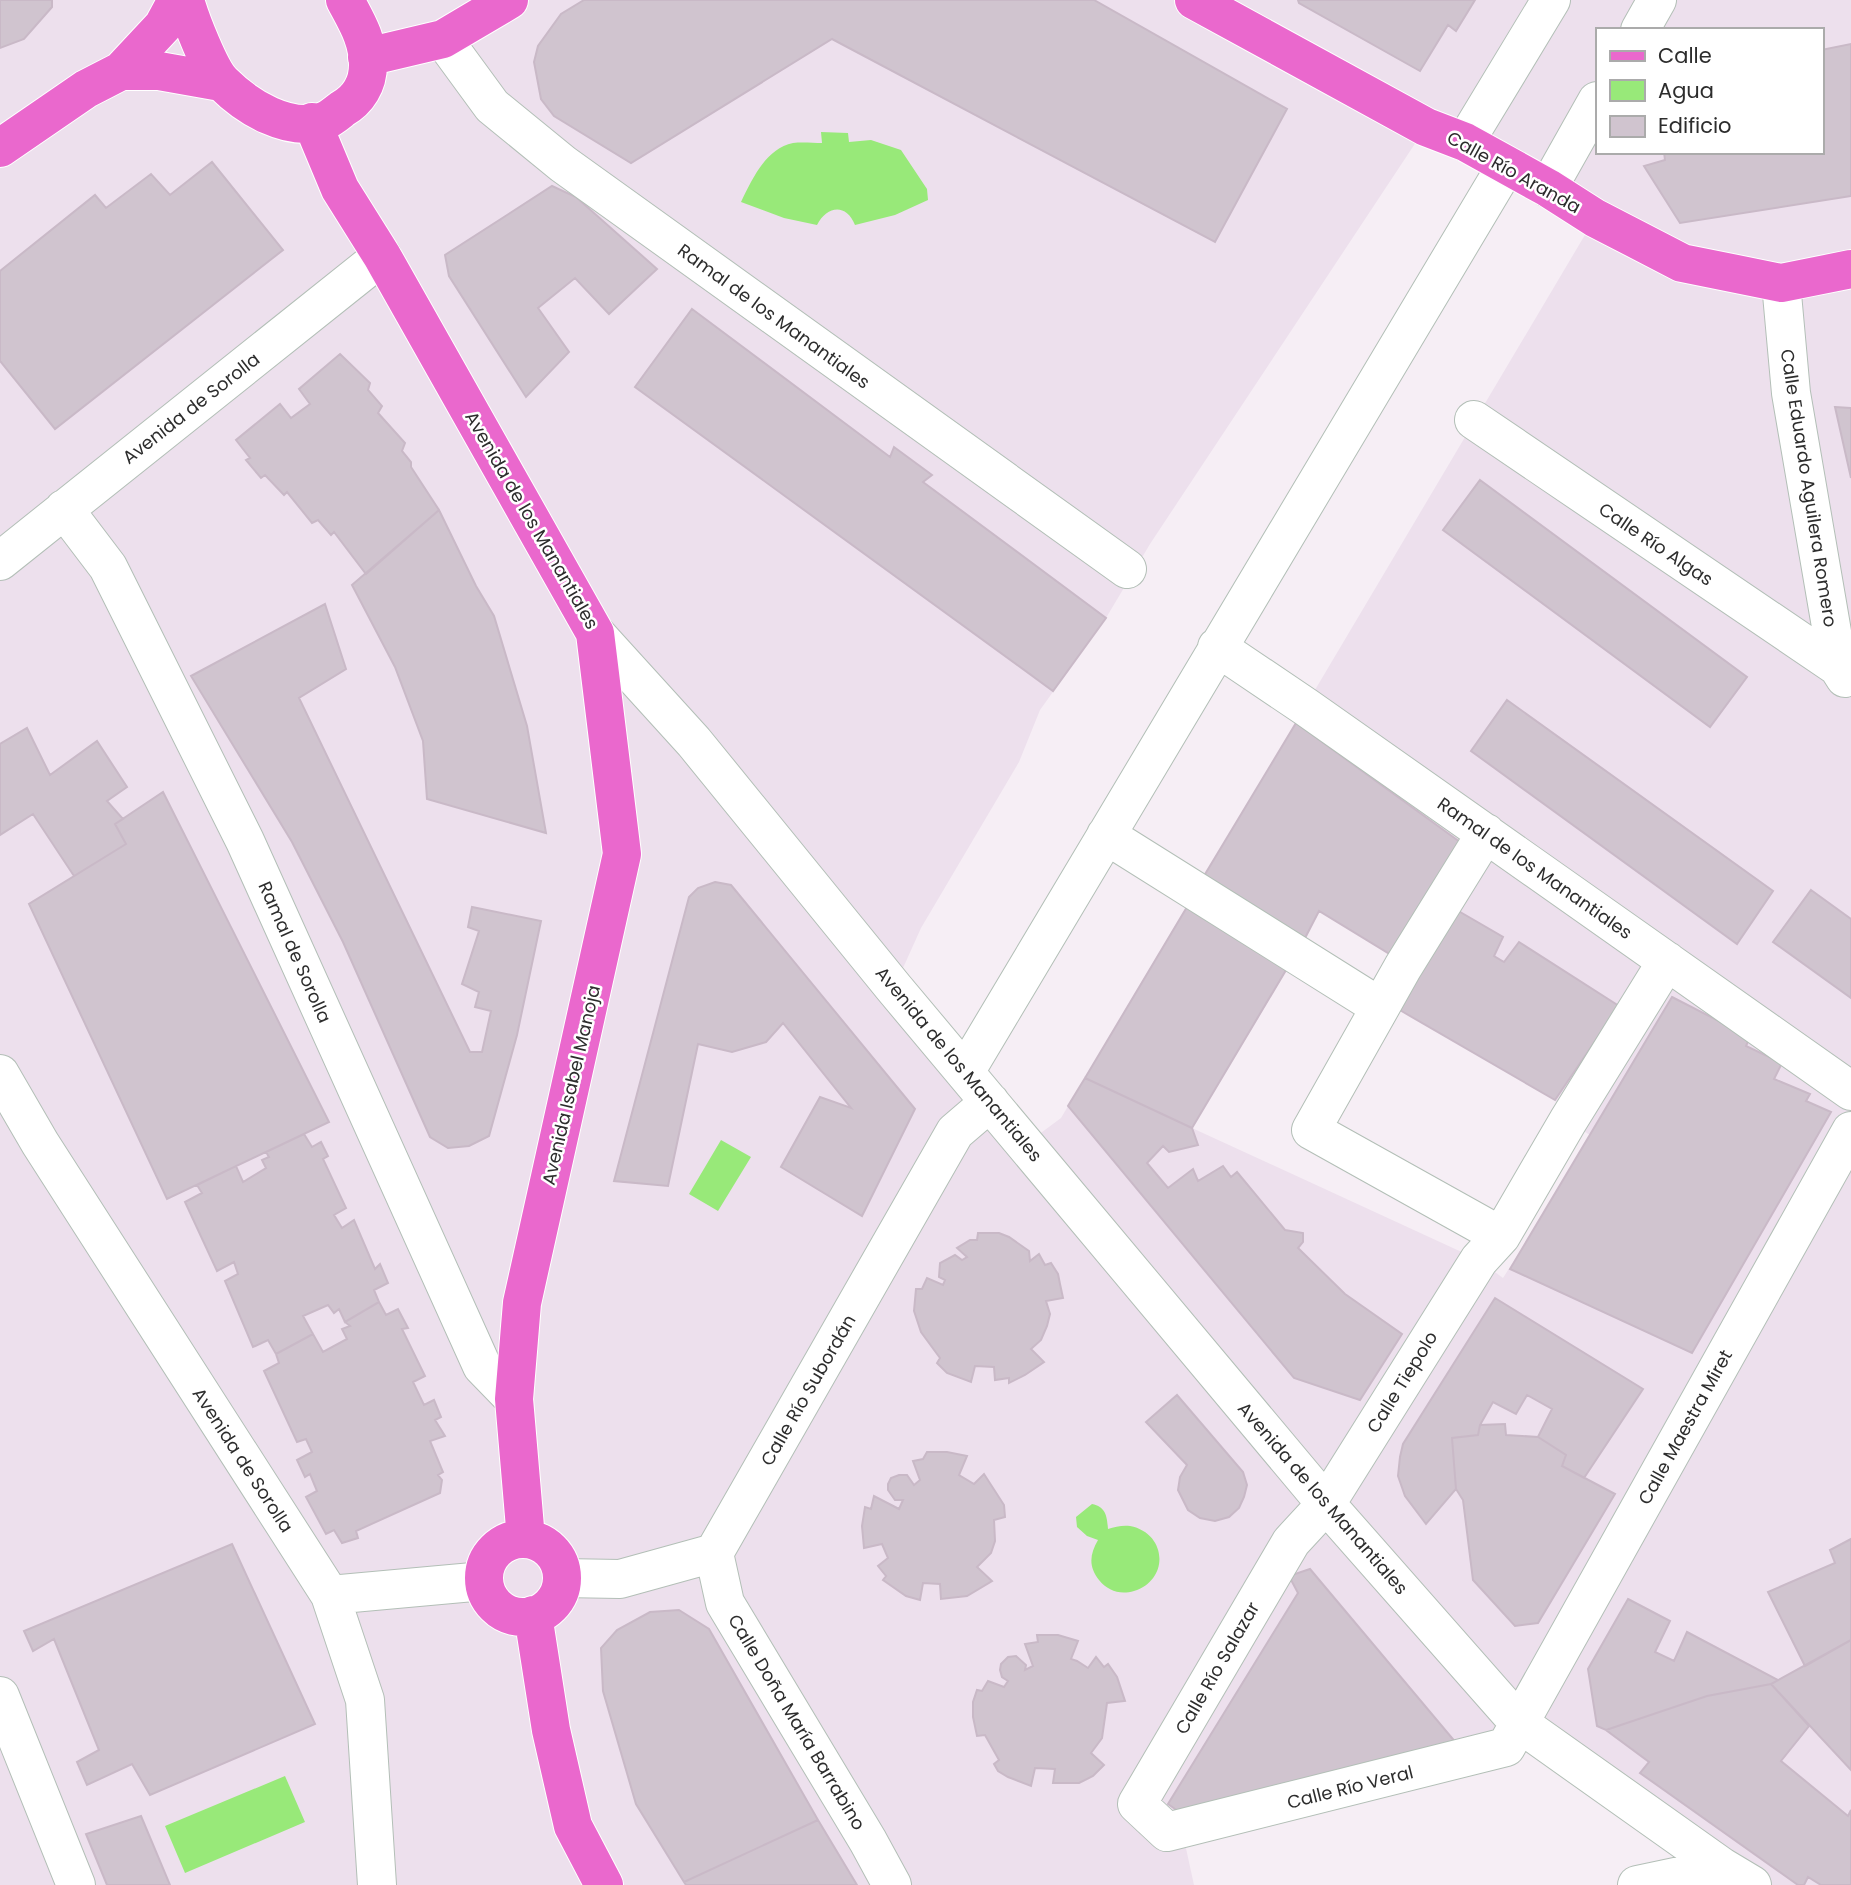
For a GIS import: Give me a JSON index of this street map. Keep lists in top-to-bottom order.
{
  "streets": {
    "main road": ["Calle Río Aranda", "Avenida de los Manantiales", "Avenida Isabel Manoja"],
    "street": [
      "Ramal de los Manantiales",
      "Avenida de Sorolla",
      "Calle Eduardo Aguilera Romero",
      "Calle Río Algas",
      "Ramal de Sorolla",
      "Calle Tiepolo",
      "Calle Río Subordán",
      "Calle Maestra Miret",
      "Calle Río Salazar",
      "Calle Doña María Barrabino",
      "Calle Río Veral"
    ]
  },
  "crossings": [
    ["Calle Río Aranda", "Calle Eduardo Aguilera Romero"],
    ["Ramal de los Manantiales", "Calle Tiepolo"],
    ["Avenida de Sorolla", "Avenida de los Manantiales"],
    ["Avenida de Sorolla", "Ramal de Sorolla"],
    ["Calle Eduardo Aguilera Romero", "Calle Río Algas"],
    ["Avenida de los Manantiales", "Avenida Isabel Manoja"],
    ["Avenida de los Manantiales", "Calle Tiepolo"],
    ["Avenida de los Manantiales", "Calle Río Subordán"],
    ["Avenida de los Manantiales", "Calle Maestra Miret"],
    ["Avenida de los Manantiales", "Calle Río Salazar"],
    ["Avenida de los Manantiales", "Calle Río Veral"],
    ["Ramal de Sorolla", "Avenida Isabel Manoja"],
    ["Calle Tiepolo", "Calle Río Salazar"],
    ["Calle Río Subordán", "Calle Doña María Barrabino"],
    ["Calle Maestra Miret", "Calle Río Veral"],
    ["Calle Río Salazar", "Calle Río Veral"]
  ],
  "legend": ["Calle", "Agua", "Edificio"]
}
